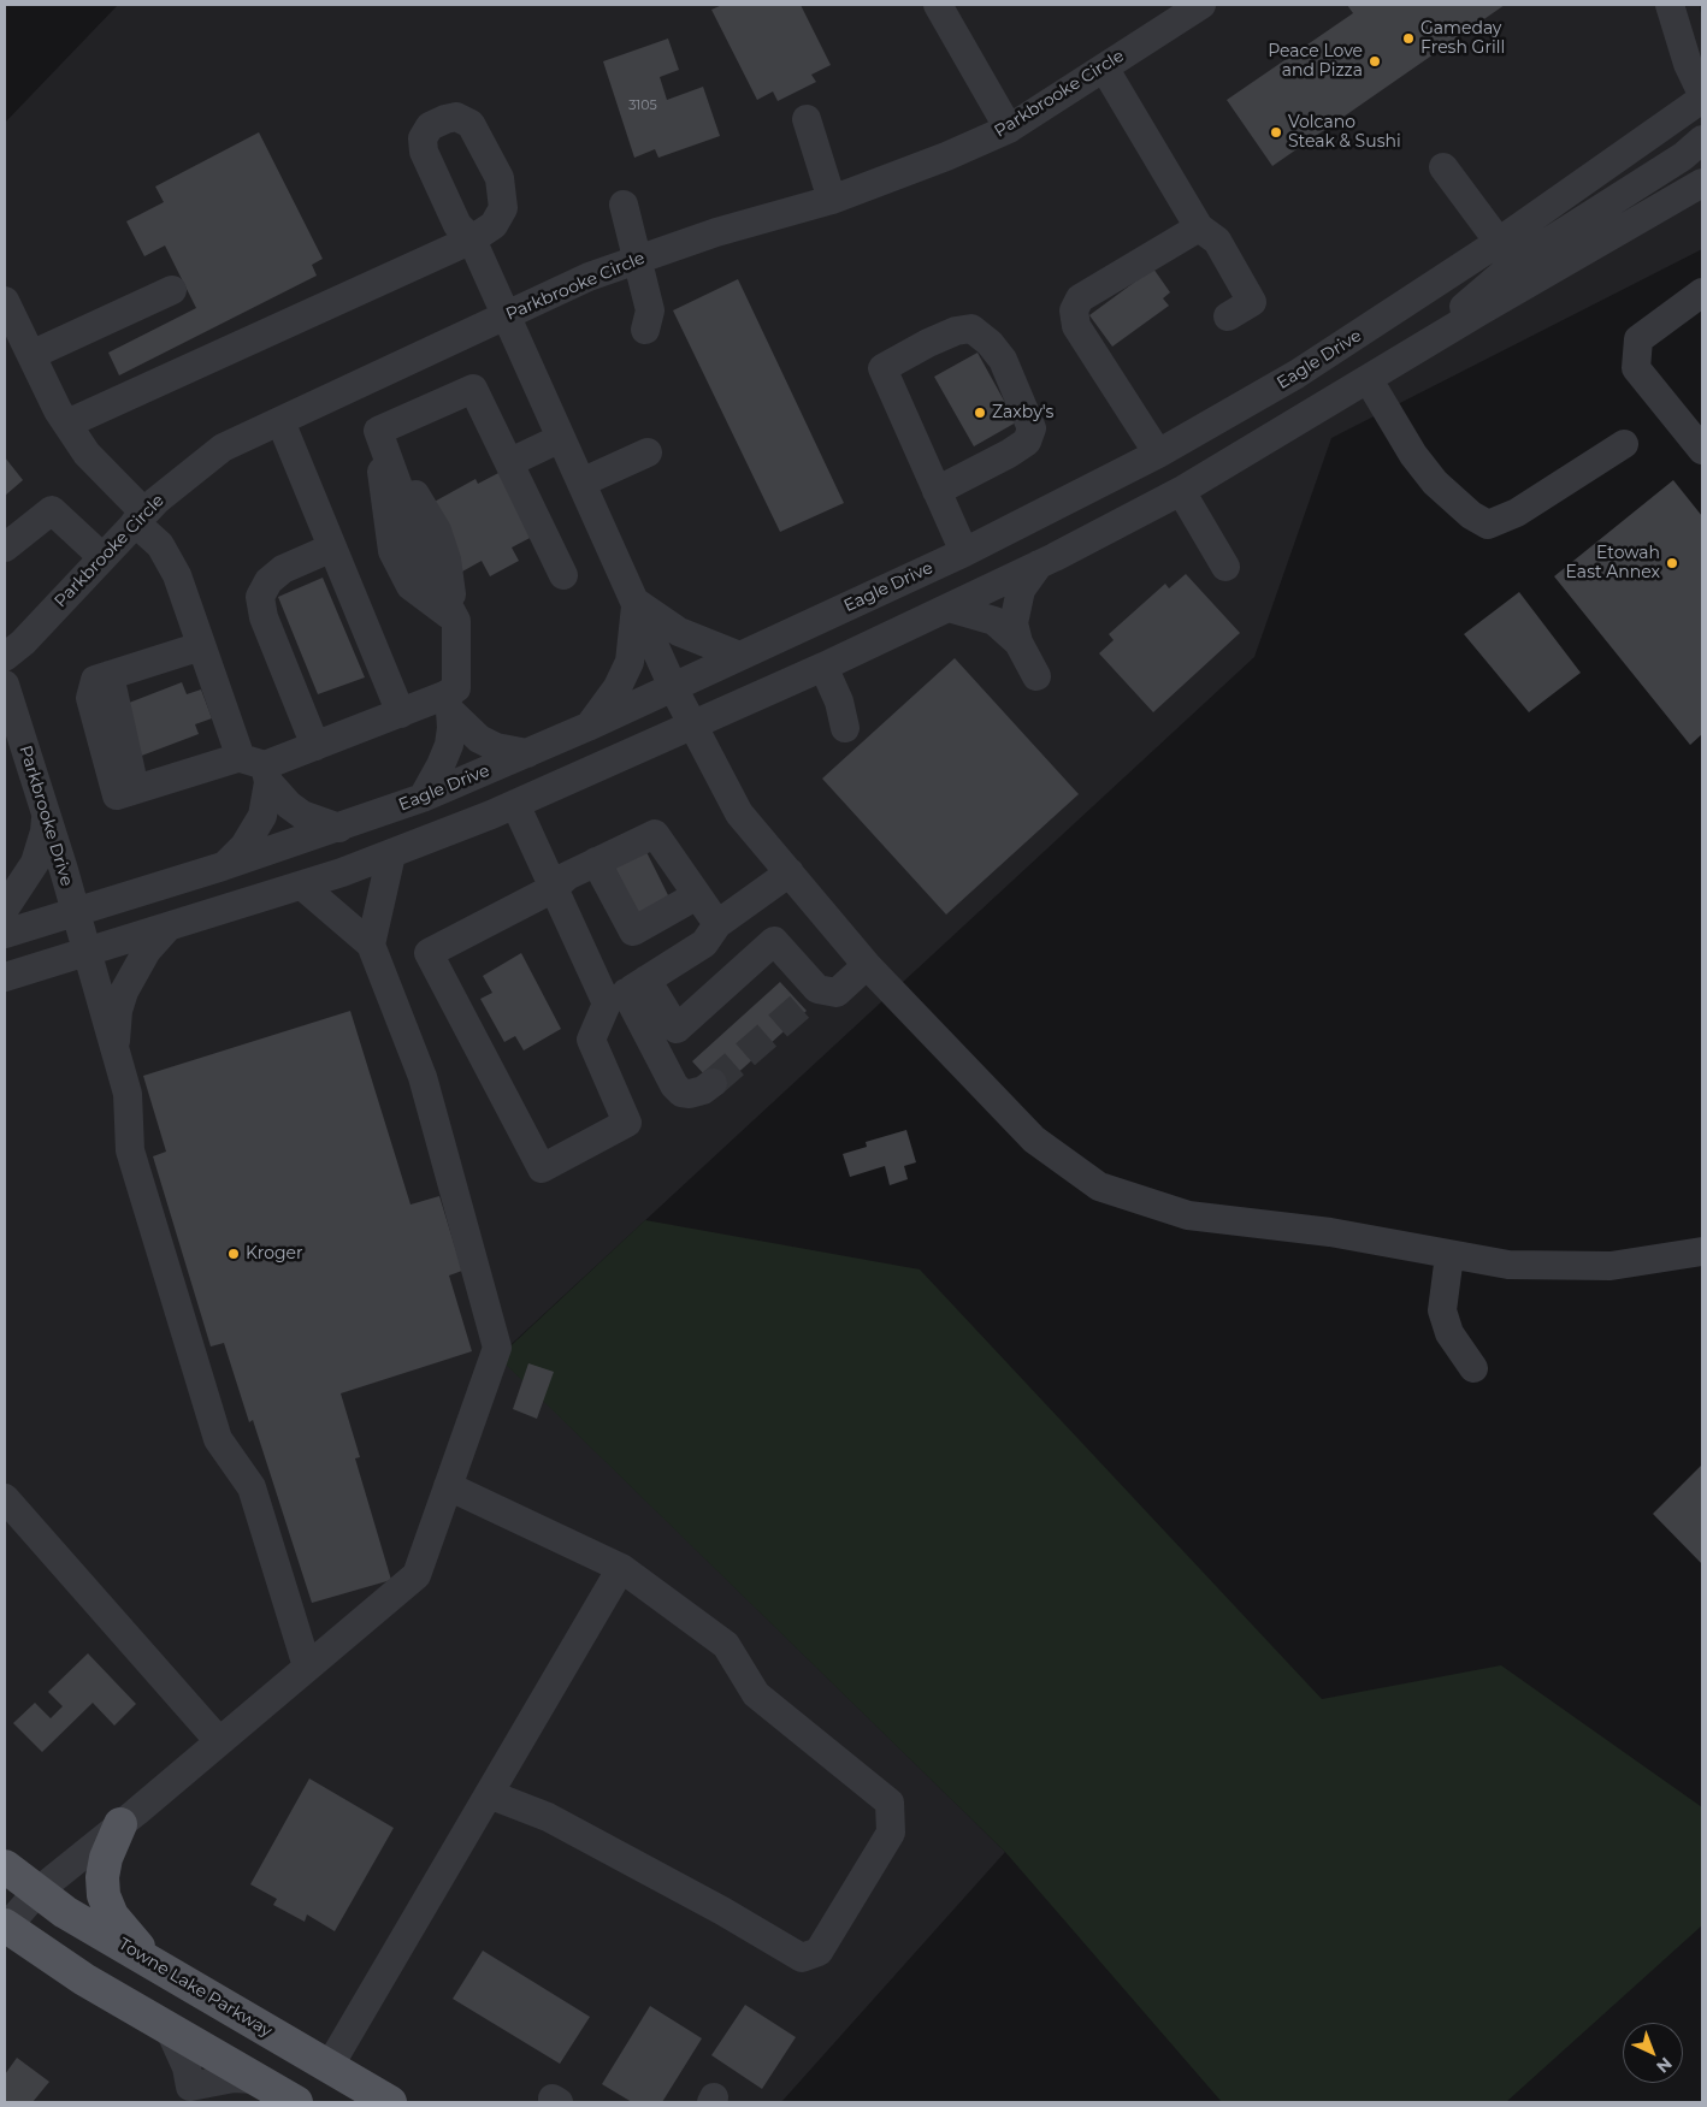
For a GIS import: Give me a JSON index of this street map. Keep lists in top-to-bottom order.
{
  "streets": {
    "main road": ["Towne Lake Parkway"],
    "street": ["Parkbrooke Circle", "Eagle Drive", "Parkbrooke Drive"]
  },
  "crossings": [
    ["Eagle Drive", "Parkbrooke Drive"]
  ],
  "places": [
    "Gameday Fresh Grill",
    "Peace Love and Pizza",
    "Volcano Steak & Sushi",
    "Zaxby's",
    "Etowah East Annex",
    "Kroger"
  ],
  "house_numbers": ["3105"],
  "north": "bottom right"
}
